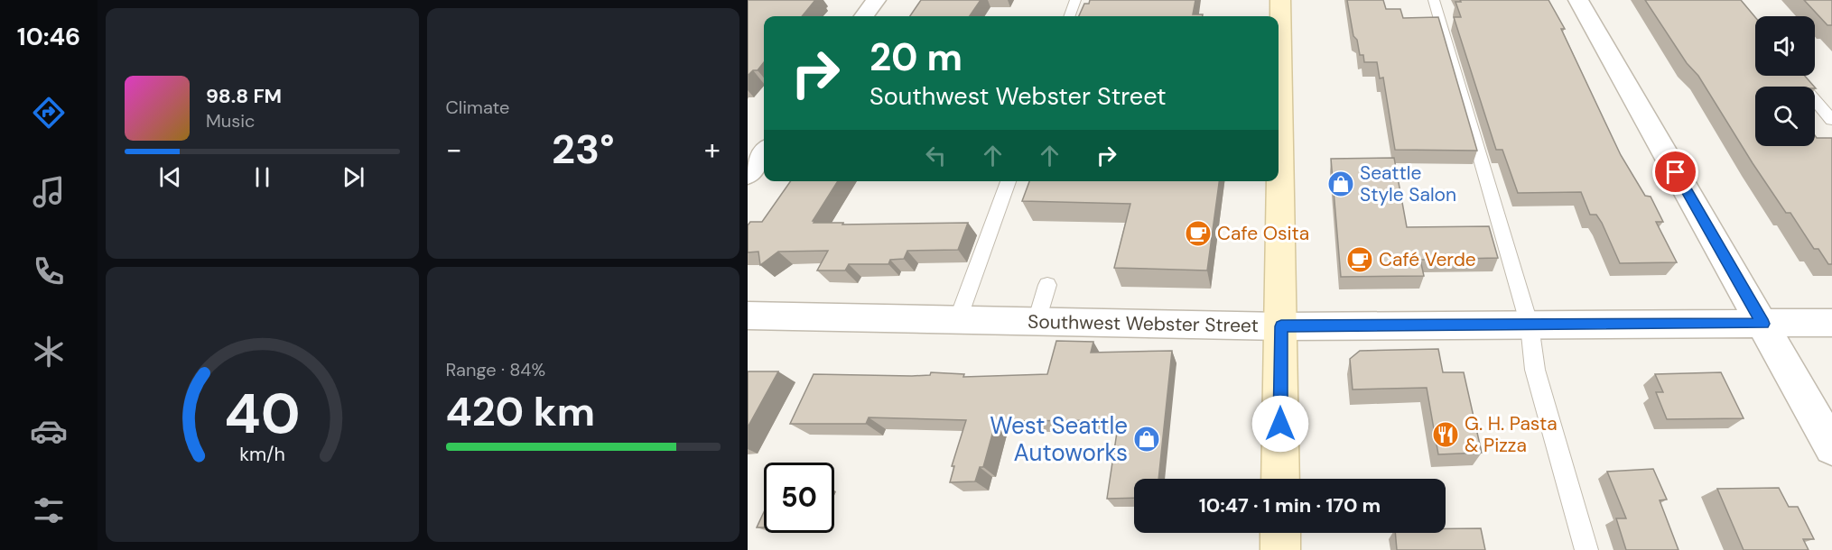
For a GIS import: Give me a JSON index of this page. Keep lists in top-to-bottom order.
{
  "streets": {
    "street": ["Southwest Webster Street"]
  },
  "places": {
    "shop": ["Seattle Style Salon", "West Seattle Autoworks"],
    "cafe": ["Cafe Osita", "Café Verde"],
    "restaurant": ["G. H. Pasta & Pizza"]
  },
  "page": {
    "tabs": "10:46",
    "tile": [
      "Climate",
      ["Range · 84%", "420 km"]
    ],
    "turn": ["20 m", "Southwest Webster Street"],
    "song": ["98.8 FM", "Music"],
    "heat": ["−", "23°", "+"],
    "limit": "50",
    "trip": "10:47 · 1 min · 170 m",
    "gauge": ["40", "km/h"]
  }
}
